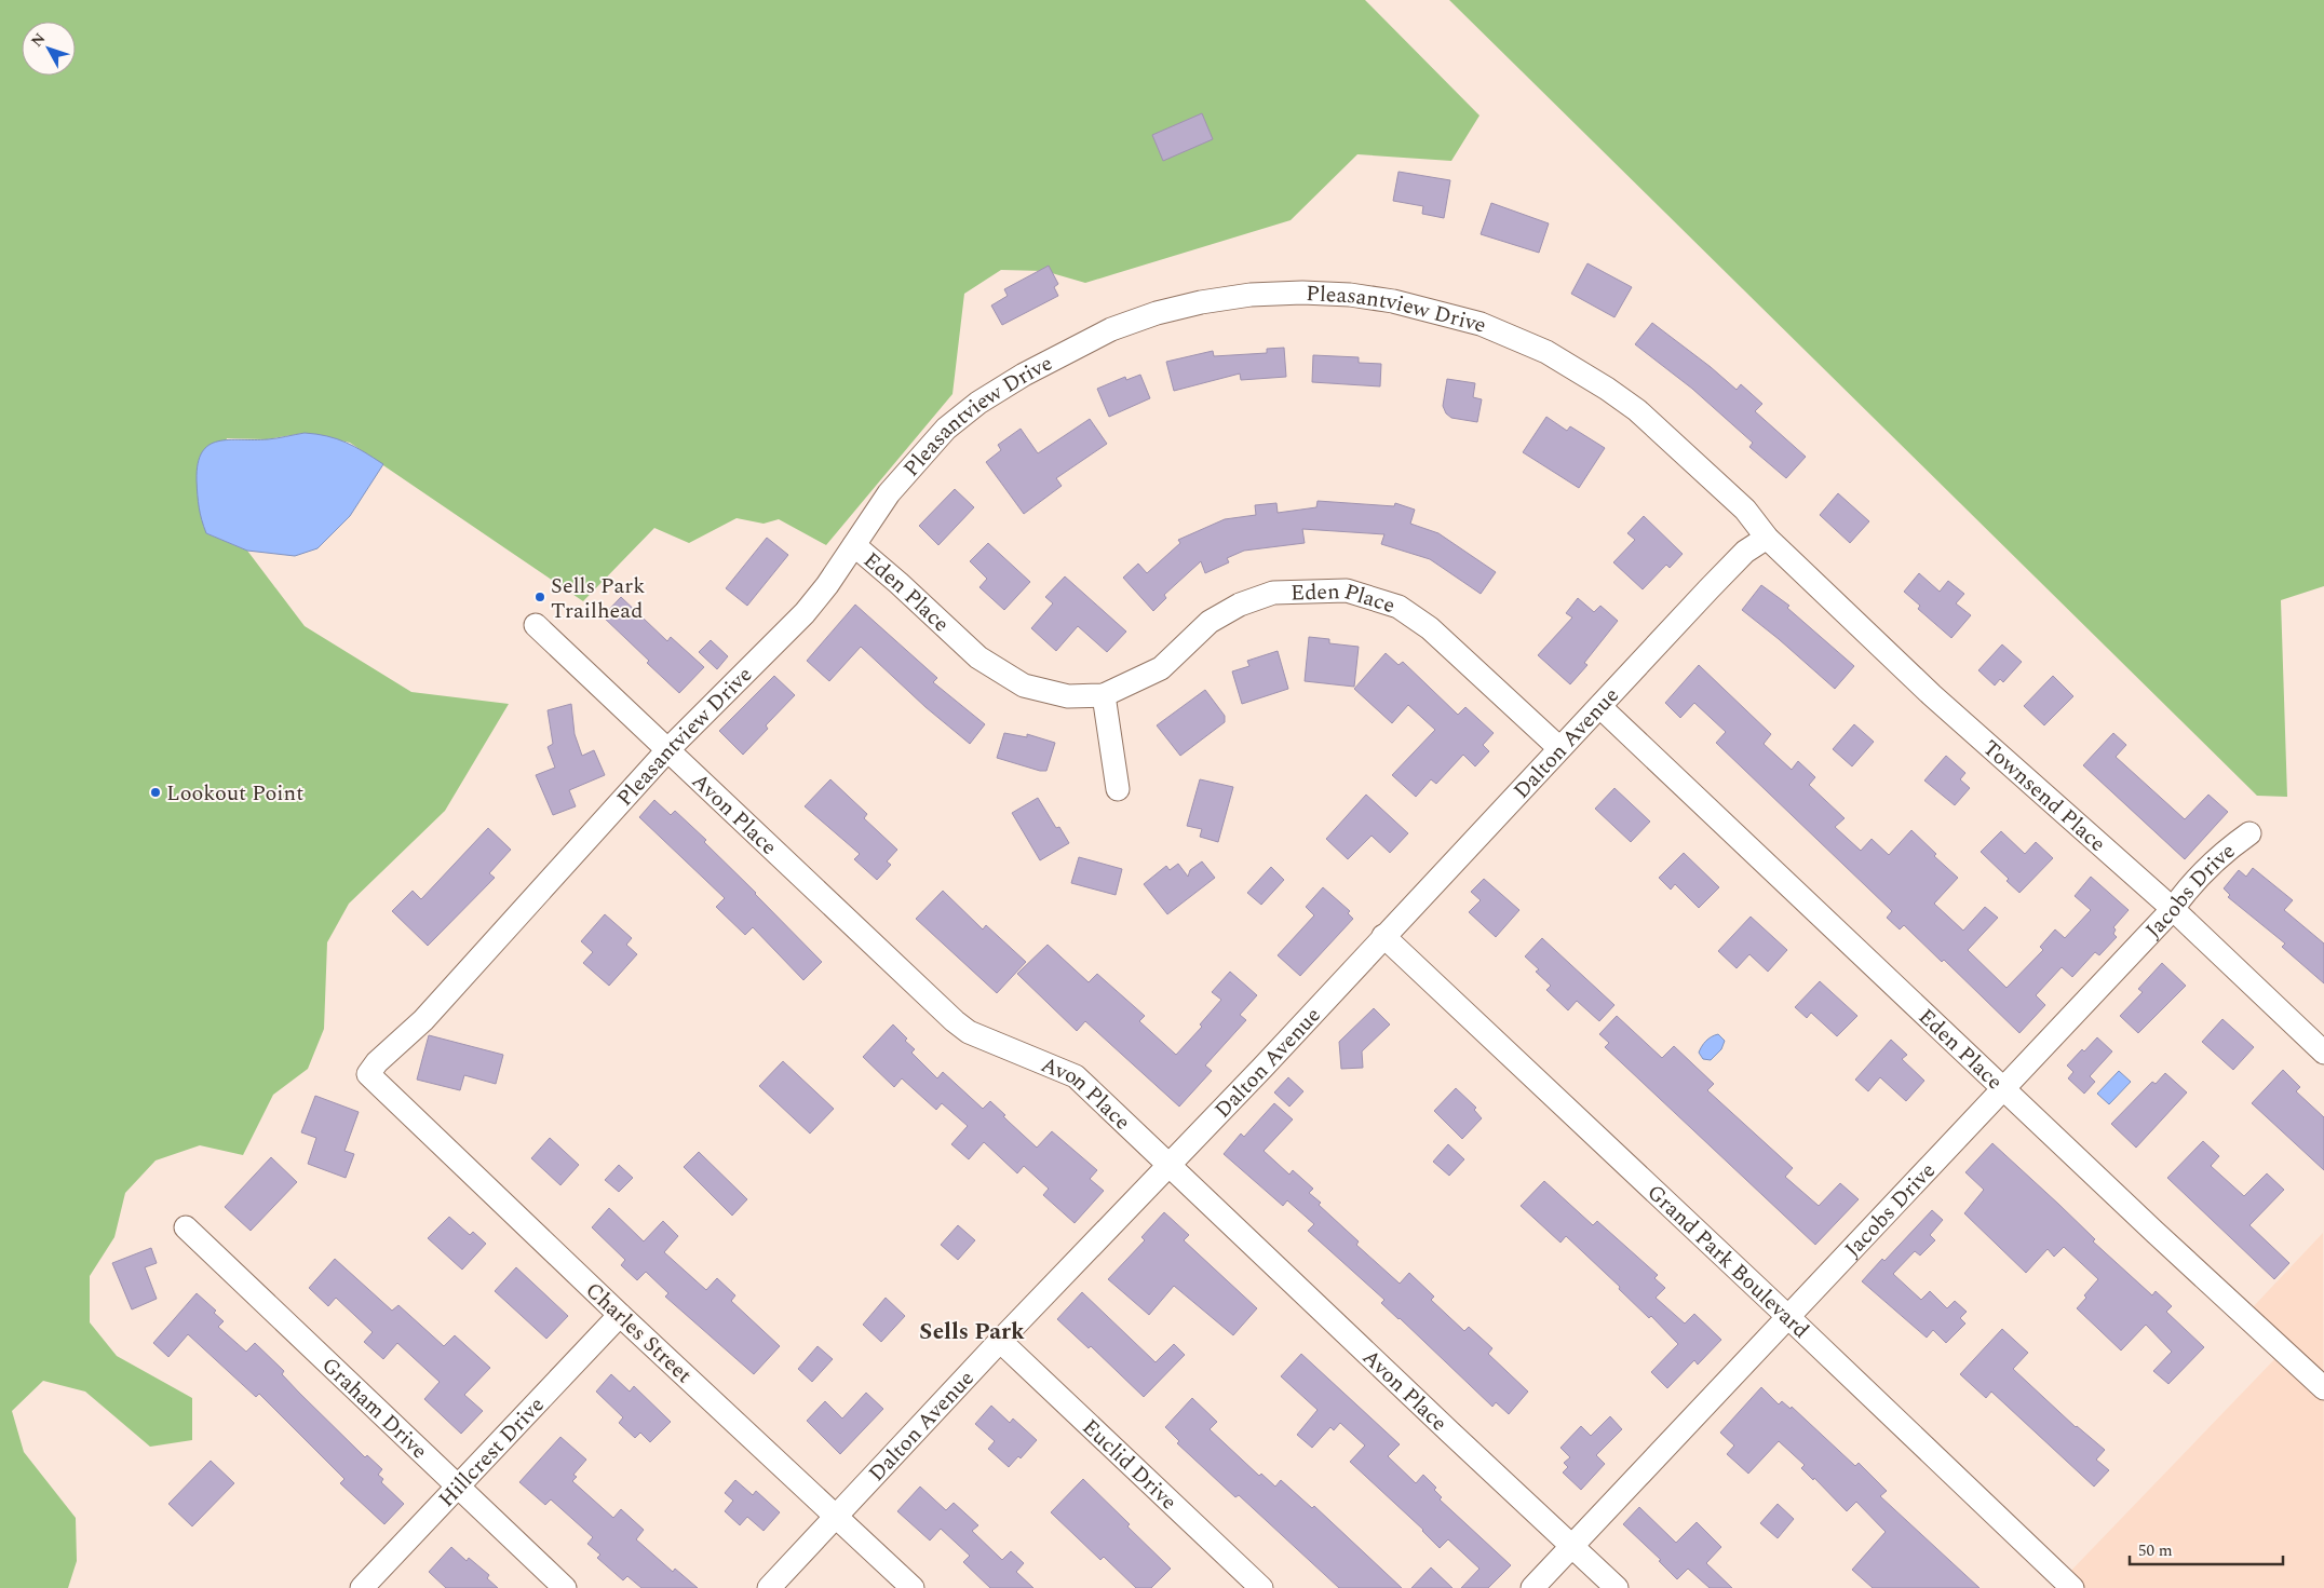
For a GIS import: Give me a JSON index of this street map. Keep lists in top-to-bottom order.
{
  "streets": {
    "street": [
      "Pleasantview Drive",
      "Eden Place",
      "Dalton Avenue",
      "Townsend Place",
      "Avon Place",
      "Jacobs Drive",
      "Grand Park Boulevard",
      "Charles Street",
      "Graham Drive",
      "Hillcrest Drive",
      "Euclid Drive"
    ]
  },
  "crossings": [
    ["Pleasantview Drive", "Eden Place"],
    ["Pleasantview Drive", "Dalton Avenue"],
    ["Pleasantview Drive", "Townsend Place"],
    ["Pleasantview Drive", "Avon Place"],
    ["Pleasantview Drive", "Charles Street"],
    ["Eden Place", "Dalton Avenue"],
    ["Eden Place", "Jacobs Drive"],
    ["Dalton Avenue", "Townsend Place"],
    ["Dalton Avenue", "Avon Place"],
    ["Dalton Avenue", "Grand Park Boulevard"],
    ["Dalton Avenue", "Charles Street"],
    ["Dalton Avenue", "Euclid Drive"],
    ["Townsend Place", "Jacobs Drive"],
    ["Avon Place", "Jacobs Drive"],
    ["Jacobs Drive", "Grand Park Boulevard"],
    ["Charles Street", "Hillcrest Drive"],
    ["Graham Drive", "Hillcrest Drive"]
  ],
  "districts": ["Sells Park"],
  "places": ["Sells Park Trailhead", "Lookout Point"],
  "scale_bar": "50 m",
  "north": "top left"
}
